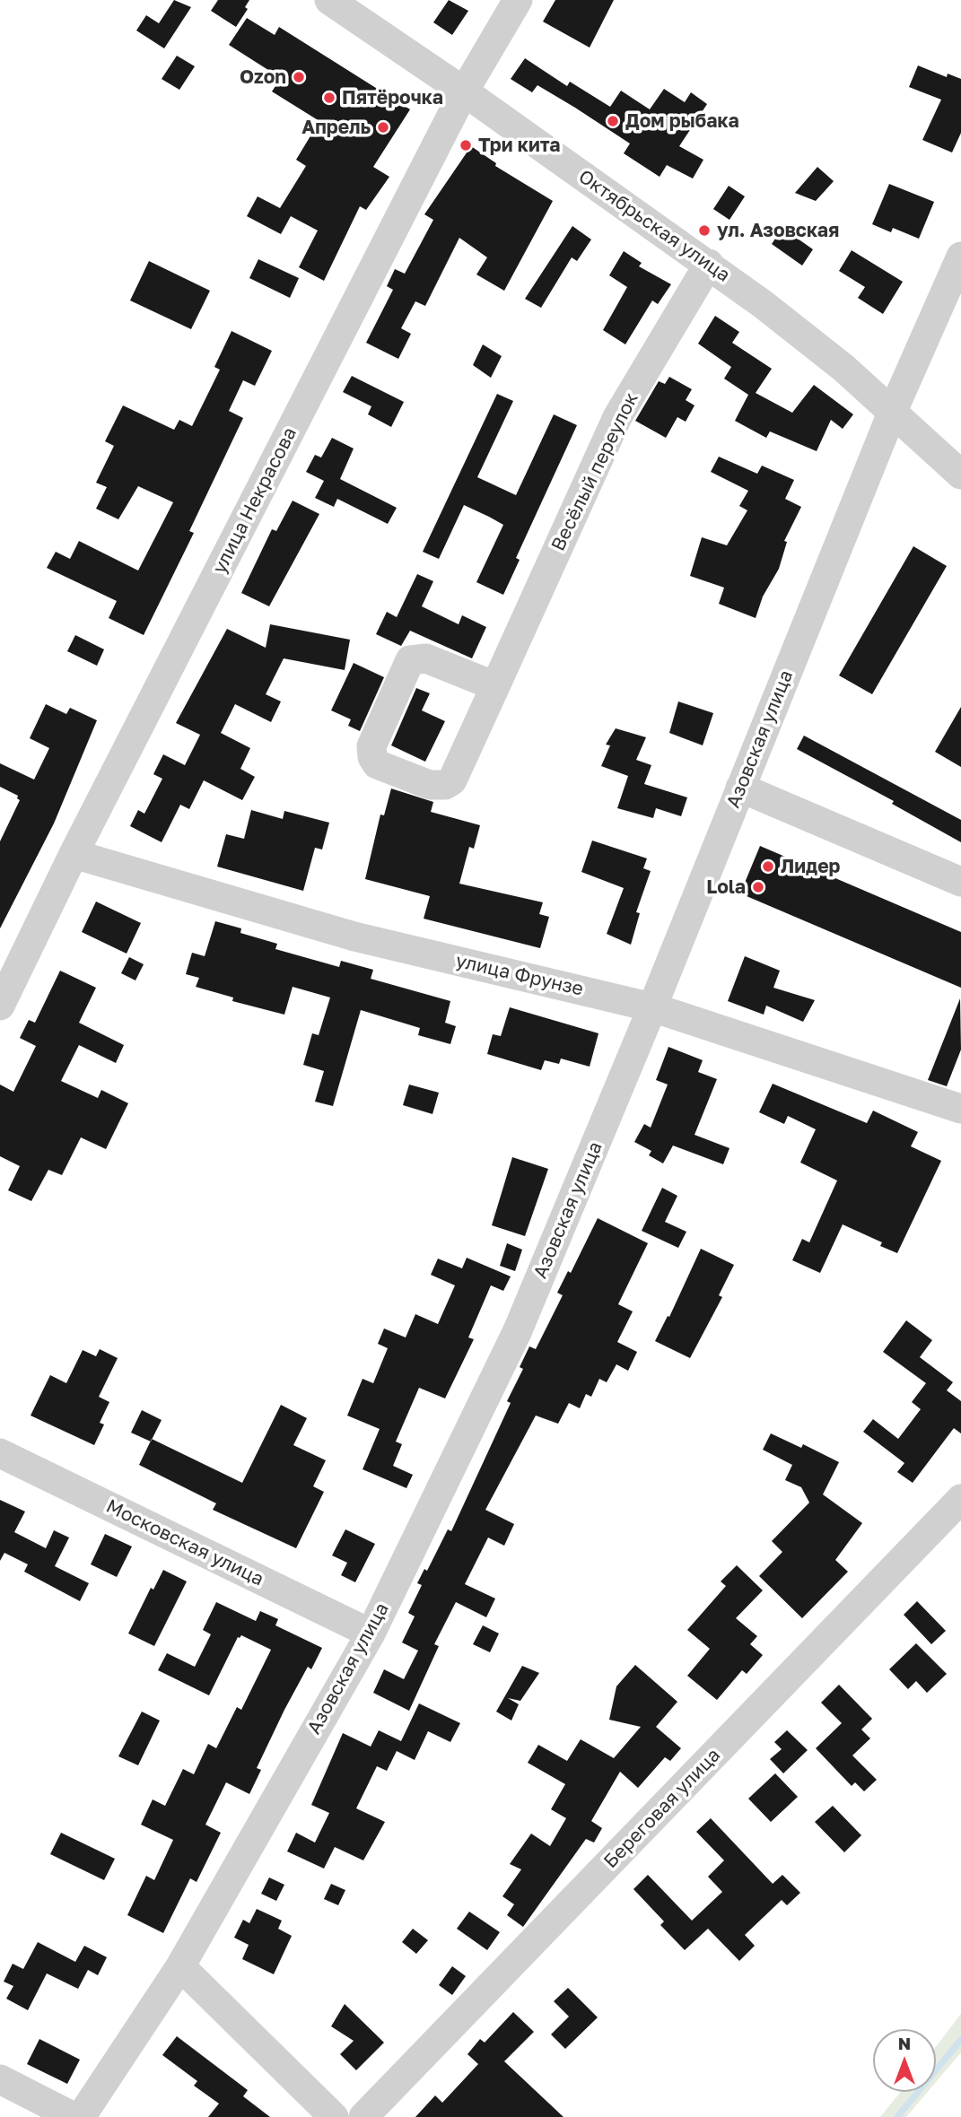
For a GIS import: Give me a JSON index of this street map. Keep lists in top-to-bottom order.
{
  "streets": {
    "street": [
      "Октябрьская улица",
      "Весёлый переулок",
      "улица Некрасова",
      "Азовская улица",
      "улица Фрунзе",
      "Московская улица",
      "Береговая улица"
    ]
  },
  "crossings": [
    ["Октябрьская улица", "Весёлый переулок"],
    ["Октябрьская улица", "улица Некрасова"],
    ["Октябрьская улица", "Азовская улица"],
    ["улица Некрасова", "улица Фрунзе"],
    ["Азовская улица", "улица Фрунзе"],
    ["Азовская улица", "Московская улица"]
  ],
  "places": [
    "Ozon",
    "Пятёрочка",
    "Дом рыбака",
    "Апрель",
    "Три кита",
    "ул. Азовская",
    "Лидер",
    "Lola"
  ],
  "north": "top"
}
